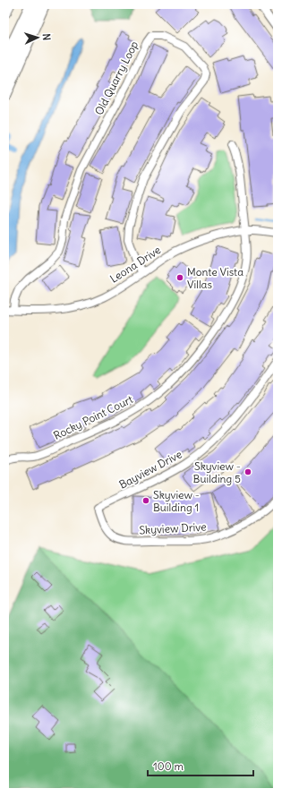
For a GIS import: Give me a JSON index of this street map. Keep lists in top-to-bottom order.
{
  "streets": {
    "street": [
      "Old Quarry Loop",
      "Leona Drive",
      "Rocky Point Court",
      "Bayview Drive",
      "Skyview Drive"
    ]
  },
  "crossings": [
    ["Old Quarry Loop", "Leona Drive"],
    ["Leona Drive", "Rocky Point Court"],
    ["Bayview Drive", "Skyview Drive"]
  ],
  "places": ["Monte Vista Villas", "Skyview - Building 5", "Skyview - Building 1"],
  "scale_bar": "100 m",
  "north": "right"
}
